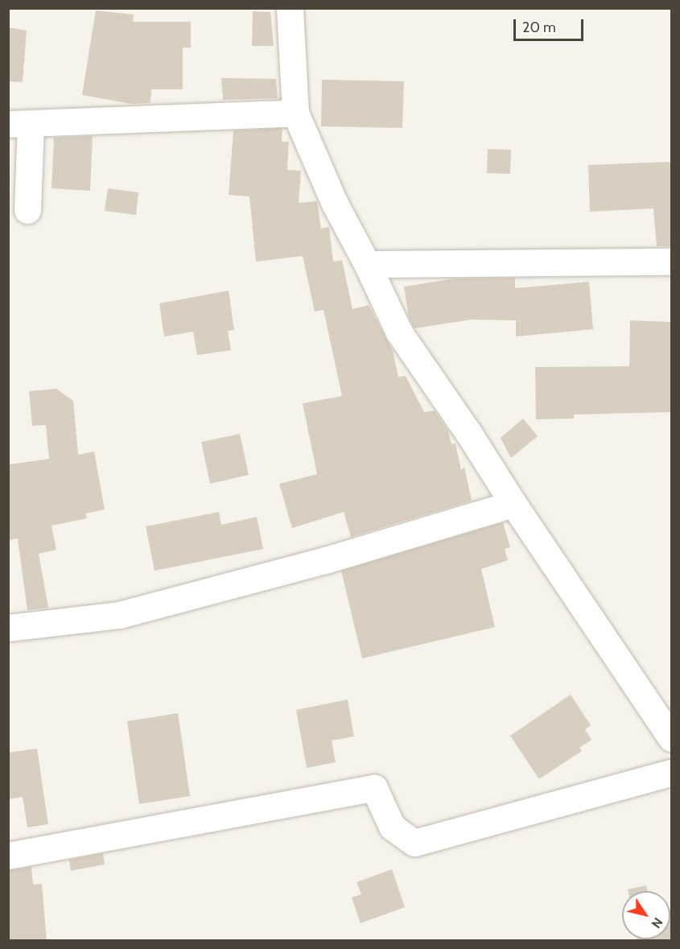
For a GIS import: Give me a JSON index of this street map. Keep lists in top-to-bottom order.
{
  "scale_bar": "20 m",
  "north": "bottom right"
}
